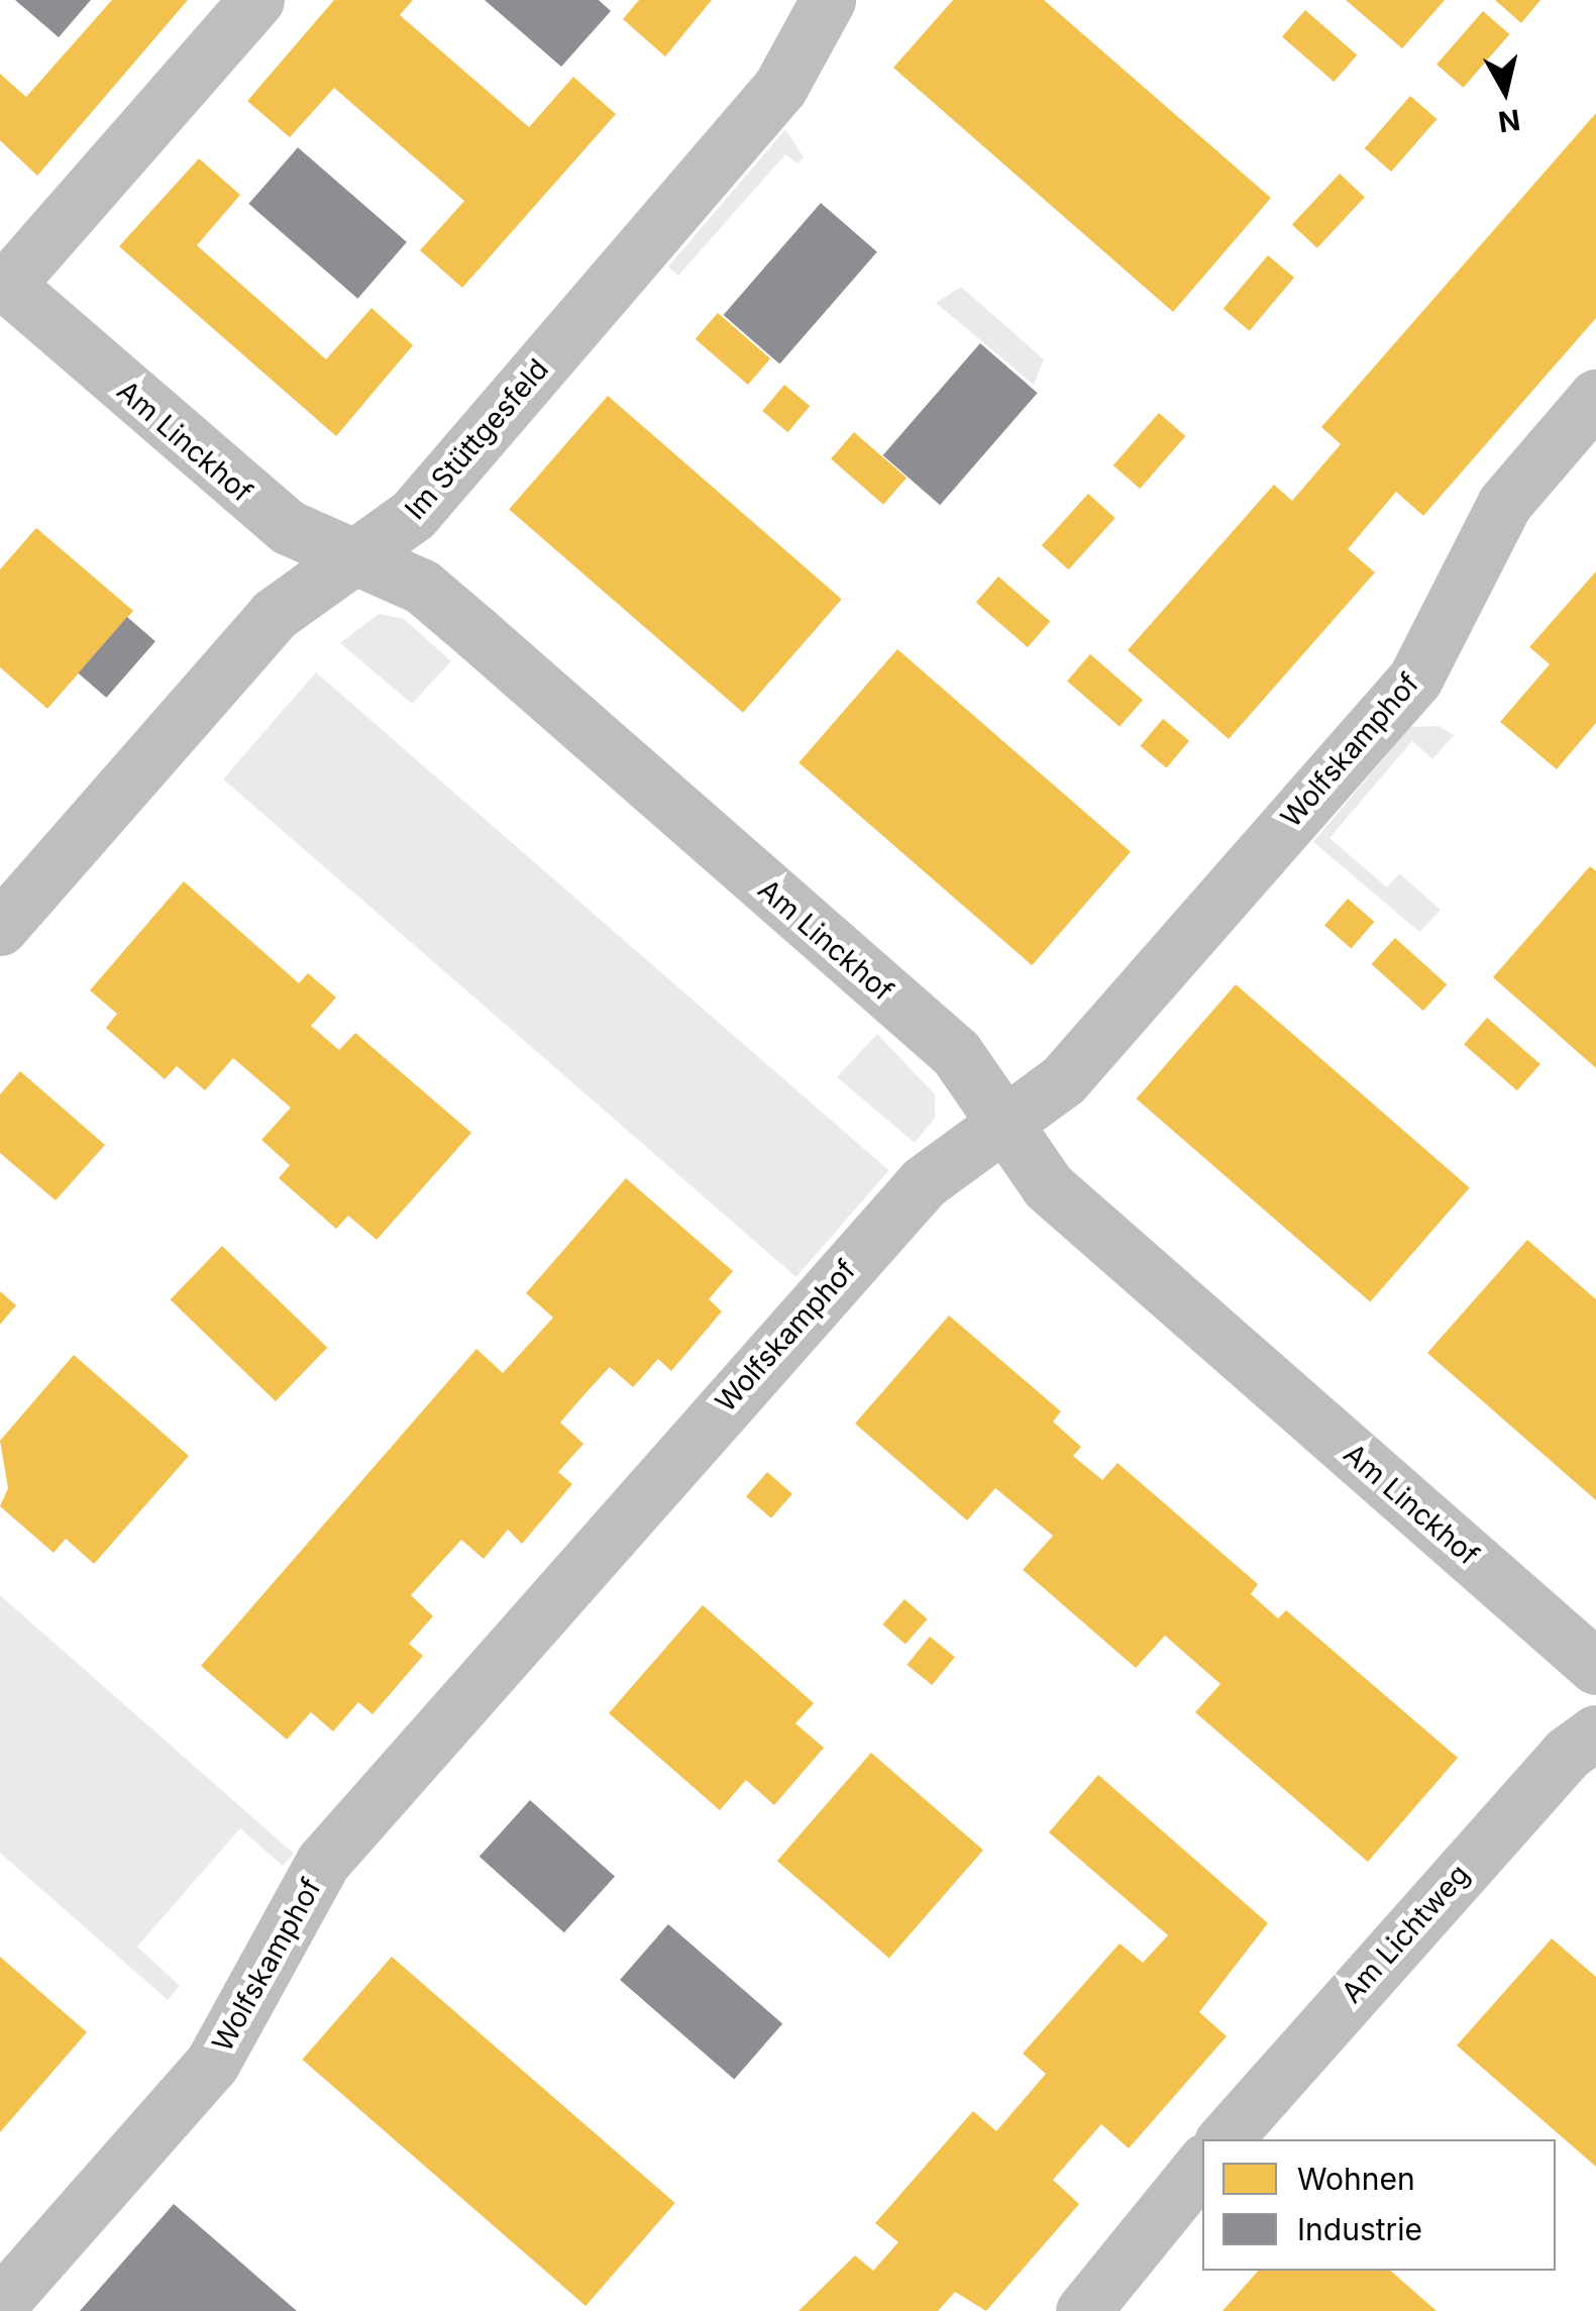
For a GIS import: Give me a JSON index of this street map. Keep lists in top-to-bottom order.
{
  "streets": {
    "street": [
      "Im Stüttgesfeld",
      "Am Linckhof",
      "Wolfskamphof",
      "Am Lichtweg"
    ]
  },
  "crossings": [
    ["Im Stüttgesfeld", "Am Linckhof"],
    ["Am Linckhof", "Wolfskamphof"]
  ],
  "legend": ["Wohnen", "Industrie"],
  "north": "bottom"
}
